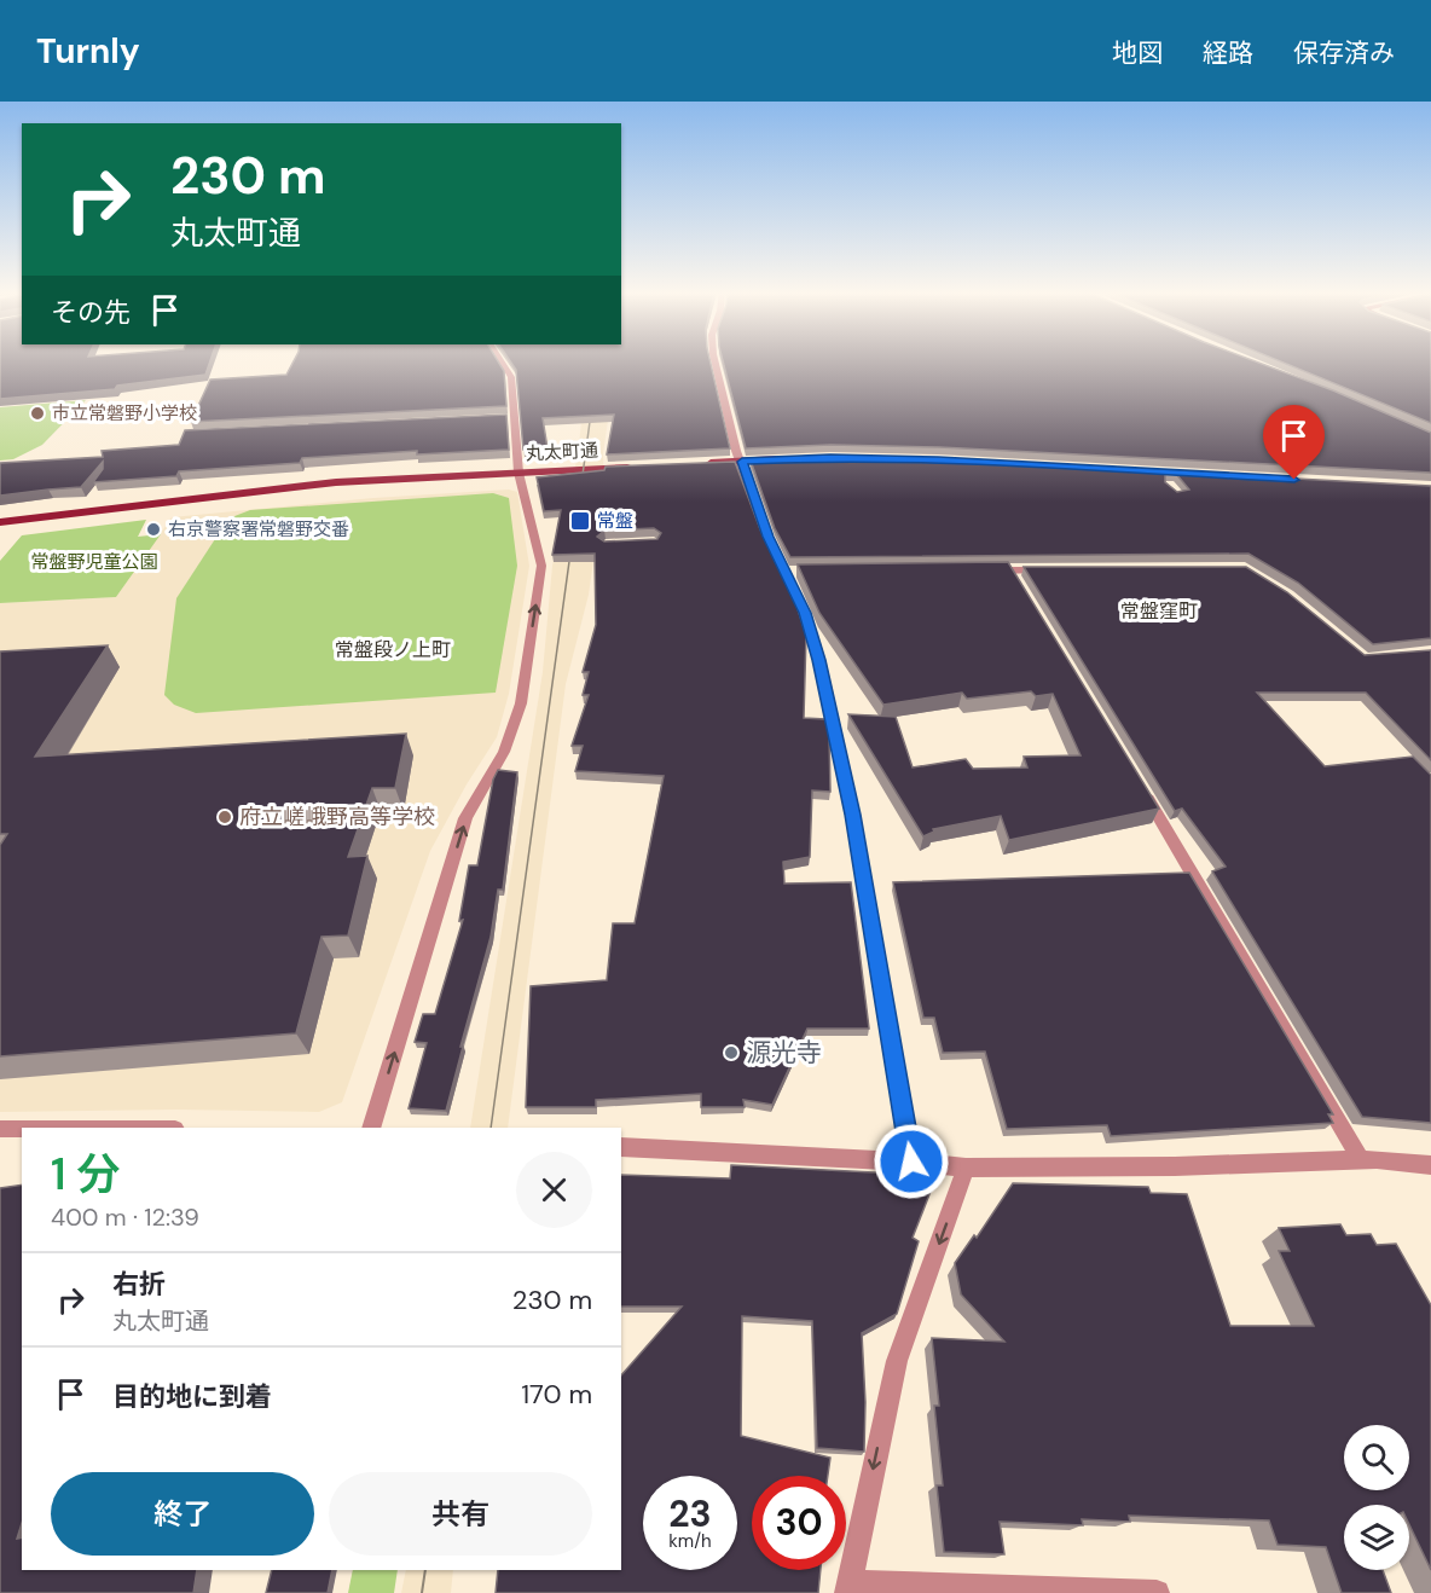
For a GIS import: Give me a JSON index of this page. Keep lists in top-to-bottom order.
{
  "streets": {
    "main road": ["丸太町通"]
  },
  "districts": ["常盤窪町", "常盤段ノ上町"],
  "parks": ["常盤野児童公園"],
  "places": {
    "other": [
      "市立常磐野小学校",
      "右京警察署常磐野交番",
      "府立嵯峨野高等学校",
      "源光寺"
    ],
    "transit": ["常盤"]
  },
  "page": {
    "header": "Turnly",
    "nav": ["地図", "経路", "保存済み"],
    "turn": ["230 m", "丸太町通"],
    "then": "その先",
    "heading": ["1 分", "400 m · 12:39"],
    "list": [
      {
        "name": "右折",
        "note": "丸太町通",
        "value": "230 m"
      },
      {
        "name": "目的地に到着",
        "value": "170 m"
      }
    ],
    "buttons": ["終了", "共有"],
    "speed": "23 km/h",
    "limit": "30"
  }
}
